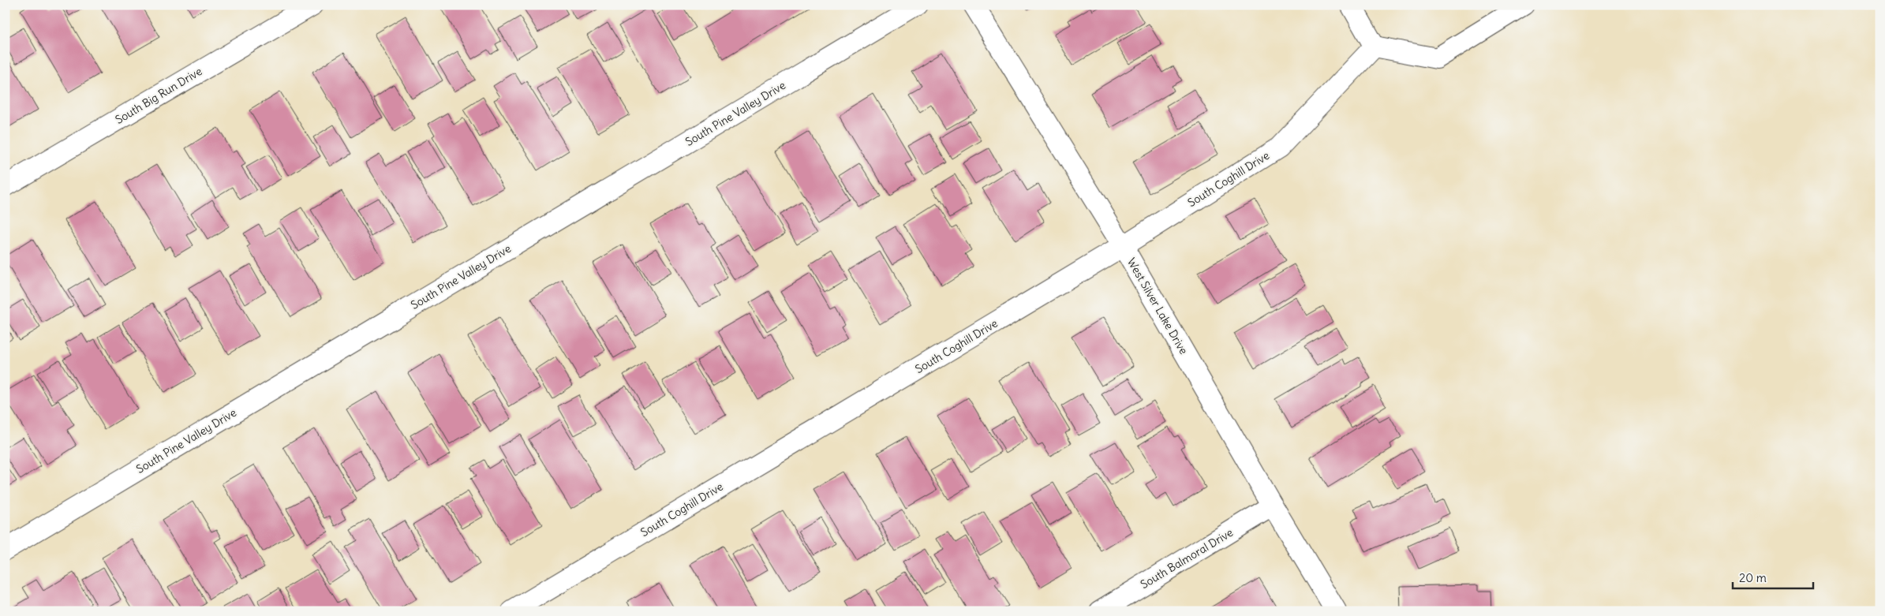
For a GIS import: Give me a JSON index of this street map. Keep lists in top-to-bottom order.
{
  "streets": {
    "street": [
      "South Big Run Drive",
      "South Pine Valley Drive",
      "South Coghill Drive",
      "West Silver Lake Drive",
      "South Balmoral Drive"
    ]
  },
  "crossings": [
    ["South Coghill Drive", "West Silver Lake Drive"],
    ["West Silver Lake Drive", "South Balmoral Drive"]
  ],
  "scale_bar": "20 m"
}
